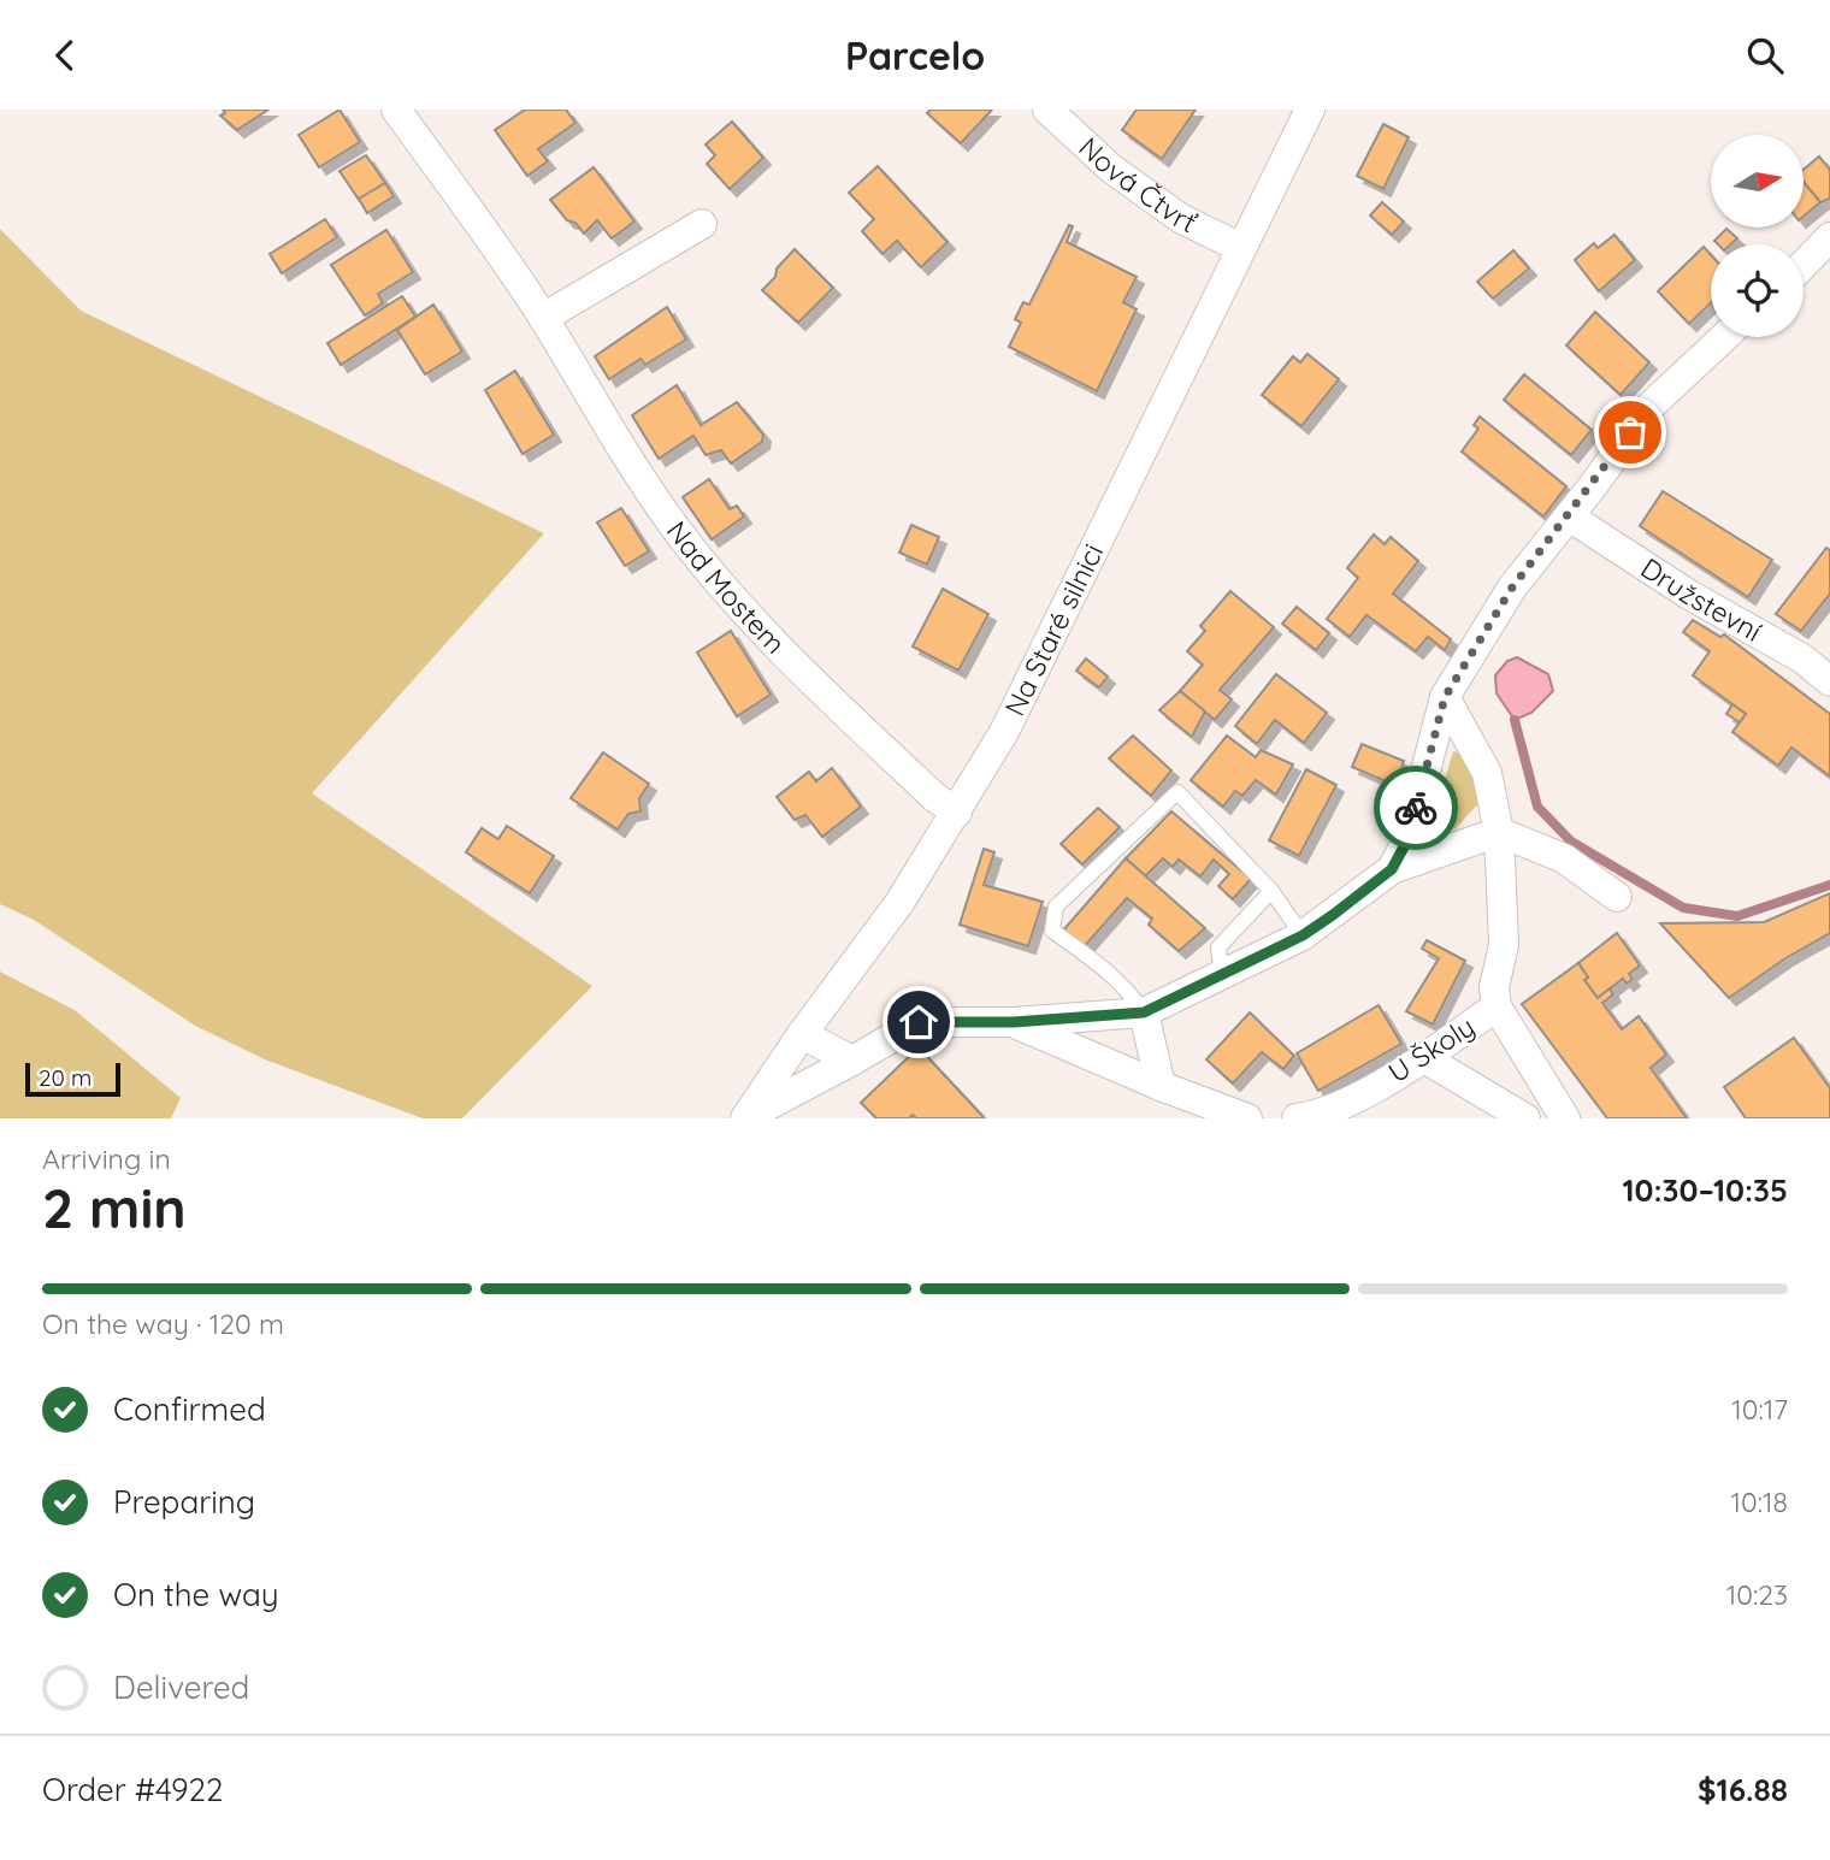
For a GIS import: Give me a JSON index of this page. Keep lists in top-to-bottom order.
{
  "streets": {
    "street": [
      "Nová Čtvrť",
      "Nad Mostem",
      "Družstevní",
      "Na Staré silnici",
      "U Školy"
    ]
  },
  "crossings": [
    ["Nová Čtvrť", "Na Staré silnici"],
    ["Nad Mostem", "Na Staré silnici"]
  ],
  "scale_bar": "20 m",
  "north": "right",
  "page": {
    "header": "Parcelo",
    "scale": "20 m",
    "heading": ["2 min", "Arriving in", "10:30–10:35"],
    "panel": ["Order #4922", "$16.88"],
    "bar": "On the way · 120 m",
    "list": [
      ["Confirmed", "10:17"],
      ["Preparing", "10:18"],
      ["On the way", "10:23"],
      "Delivered"
    ]
  }
}
